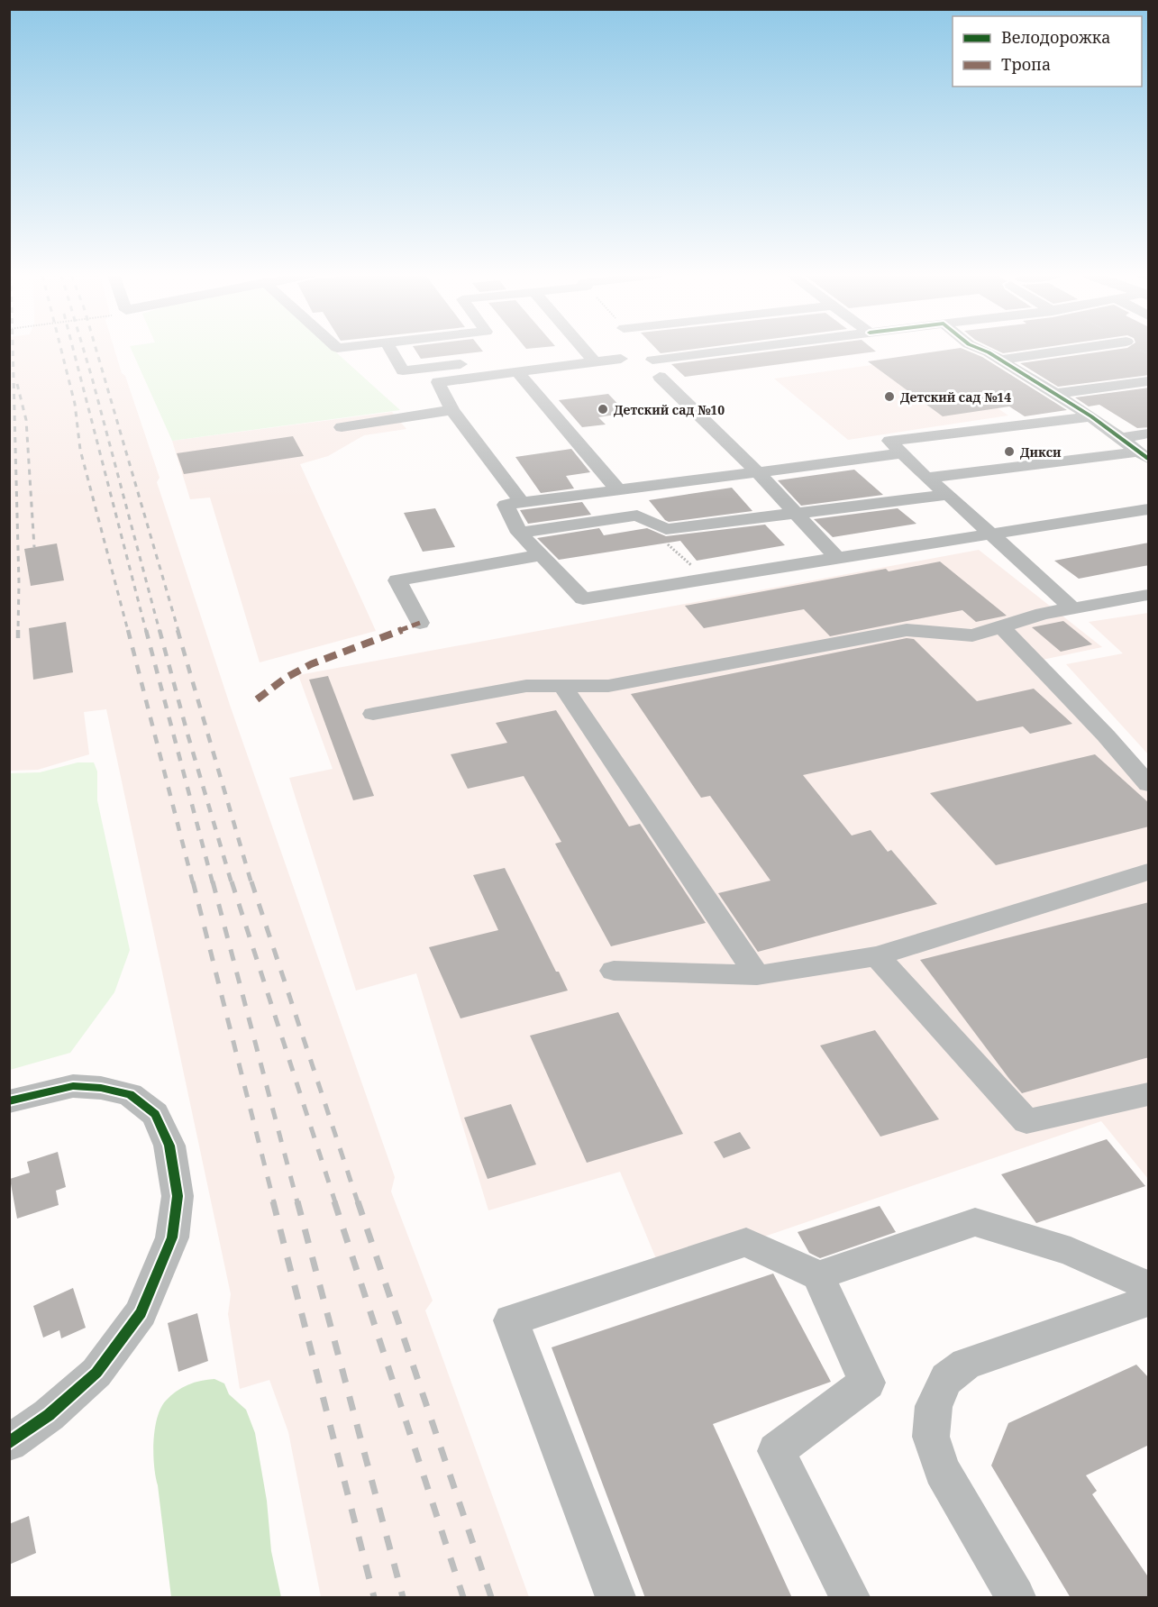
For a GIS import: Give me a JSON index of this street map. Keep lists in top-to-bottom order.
{
  "places": ["Детский сад №14", "Детский сад №10", "Дикси"],
  "legend": ["Велодорожка", "Тропа"]
}
